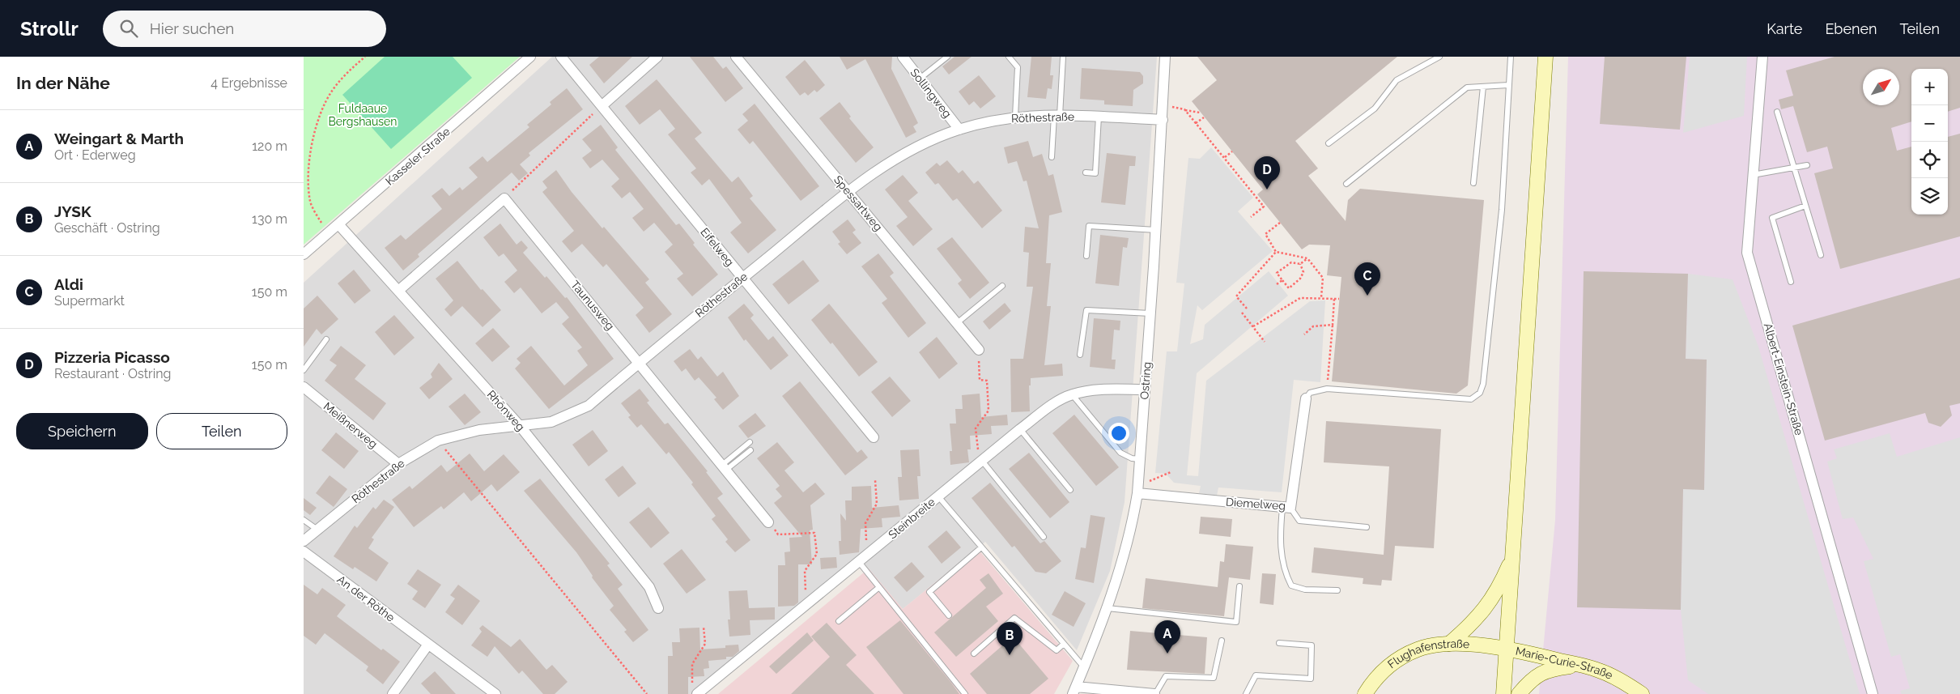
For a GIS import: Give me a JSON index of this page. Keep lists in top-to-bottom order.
{
  "streets": {
    "main road": ["Flughafenstraße", "Marie-Curie-Straße"],
    "street": [
      "Sollingweg",
      "Röthestraße",
      "Kasseler Straße",
      "Spessartweg",
      "Eifelweg",
      "Taunusweg",
      "Albert-Einstein-Straße",
      "Ostring",
      "Rhönweg",
      "Meißnerweg",
      "Diemelweg",
      "Steinbreite",
      "An der Röthe"
    ]
  },
  "crossings": [
    ["Sollingweg", "Röthestraße"],
    ["Röthestraße", "Spessartweg"],
    ["Röthestraße", "Eifelweg"],
    ["Röthestraße", "Taunusweg"],
    ["Röthestraße", "Ostring"],
    ["Röthestraße", "Rhönweg"],
    ["Röthestraße", "Meißnerweg"],
    ["Kasseler Straße", "Rhönweg"],
    ["Ostring", "Diemelweg"],
    ["Ostring", "Steinbreite"],
    ["Flughafenstraße", "Marie-Curie-Straße"]
  ],
  "parks": ["Fuldaaue Bergshausen"],
  "north": "top right",
  "page": {
    "header": "Strollr",
    "search": "Hier suchen",
    "nav": ["Karte", "Ebenen", "Teilen"],
    "heading": ["In der Nähe", "4 Ergebnisse"],
    "map_buttons": ["+", "−"],
    "list": [
      {
        "mark": "A",
        "name": "Weingart & Marth",
        "note": "Ort · Ederweg",
        "value": "120 m"
      },
      {
        "mark": "B",
        "name": "JYSK",
        "note": "Geschäft · Ostring",
        "value": "130 m"
      },
      {
        "mark": "C",
        "name": "Aldi",
        "note": "Supermarkt",
        "value": "150 m"
      },
      {
        "mark": "D",
        "name": "Pizzeria Picasso",
        "note": "Restaurant · Ostring",
        "value": "150 m"
      }
    ],
    "pins": [
      "D",
      "C",
      "A",
      "B"
    ],
    "buttons": ["Speichern", "Teilen"]
  }
}
